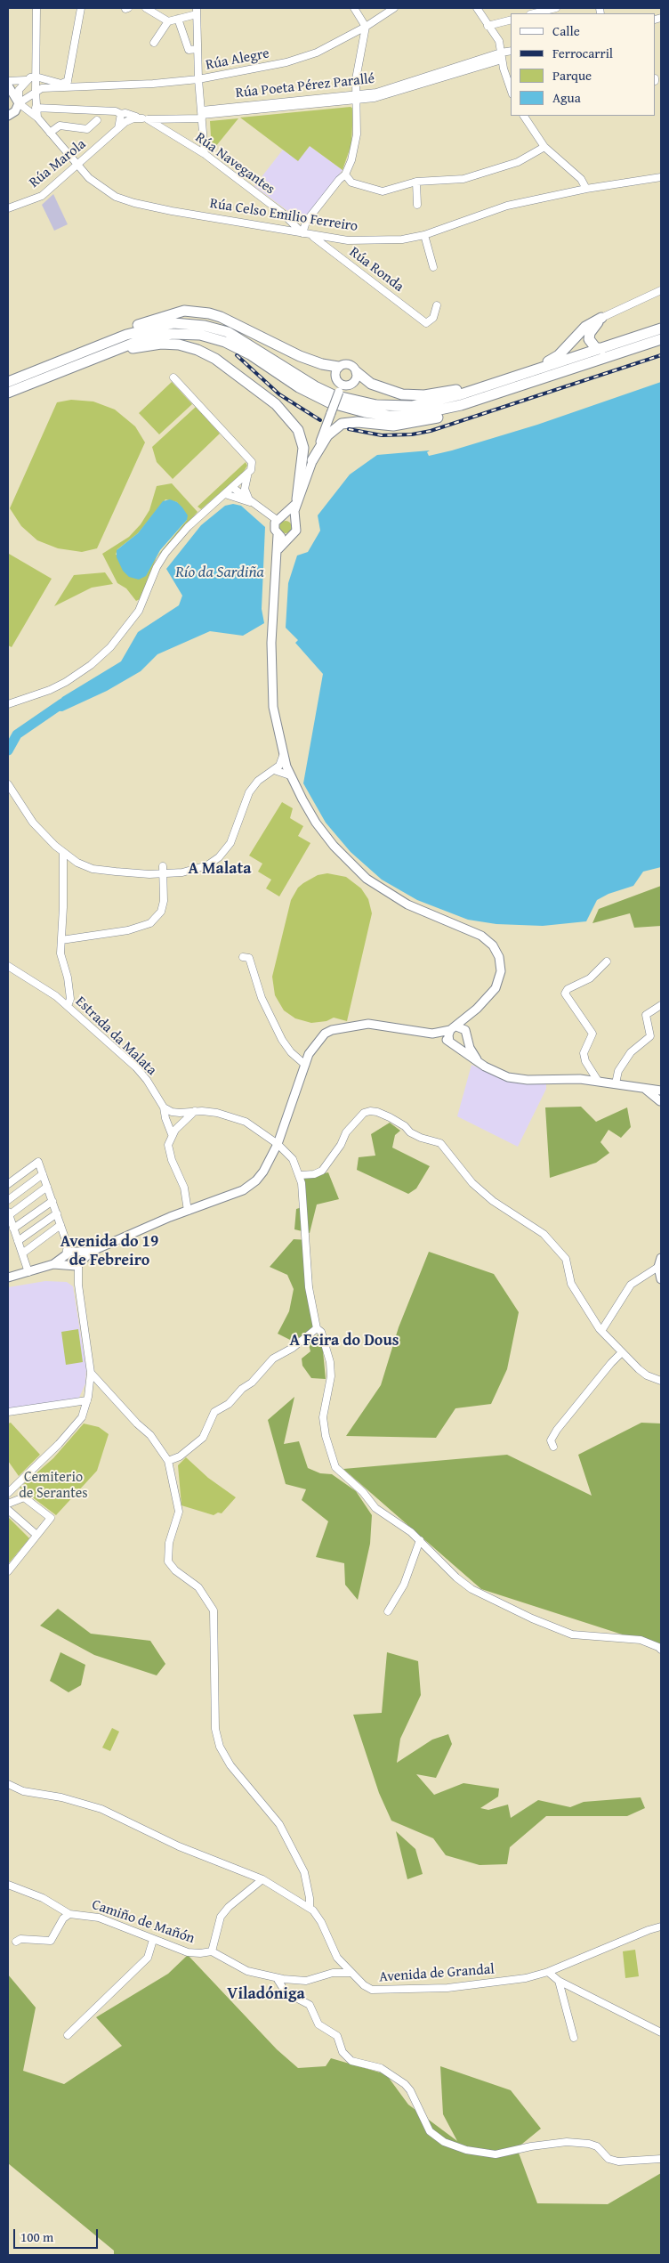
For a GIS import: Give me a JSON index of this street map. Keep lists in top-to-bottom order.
{
  "streets": {
    "street": [
      "Rúa Alegre",
      "Rúa Poeta Pérez Parallé",
      "Rúa Marola",
      "Rúa Navegantes",
      "Rúa Celso Emilio Ferreiro",
      "Rúa Ronda",
      "Estrada da Malata",
      "Camiño de Mañón",
      "Avenida de Grandal"
    ]
  },
  "crossings": [
    ["Rúa Alegre", "Rúa Celso Emilio Ferreiro"],
    ["Rúa Poeta Pérez Parallé", "Rúa Navegantes"],
    ["Rúa Marola", "Rúa Navegantes"],
    ["Rúa Marola", "Rúa Celso Emilio Ferreiro"],
    ["Rúa Navegantes", "Rúa Celso Emilio Ferreiro"],
    ["Rúa Celso Emilio Ferreiro", "Rúa Ronda"],
    ["Camiño de Mañón", "Avenida de Grandal"]
  ],
  "districts": [
    "A Malata",
    "Avenida do 19 de Febreiro",
    "A Feira do Dous",
    "Viladóniga"
  ],
  "water": ["Río da Sardiña"],
  "parks": ["Cemiterio de Serantes"],
  "legend": [
    "Calle",
    "Ferrocarril",
    "Parque",
    "Agua"
  ],
  "scale_bar": "100 m"
}
